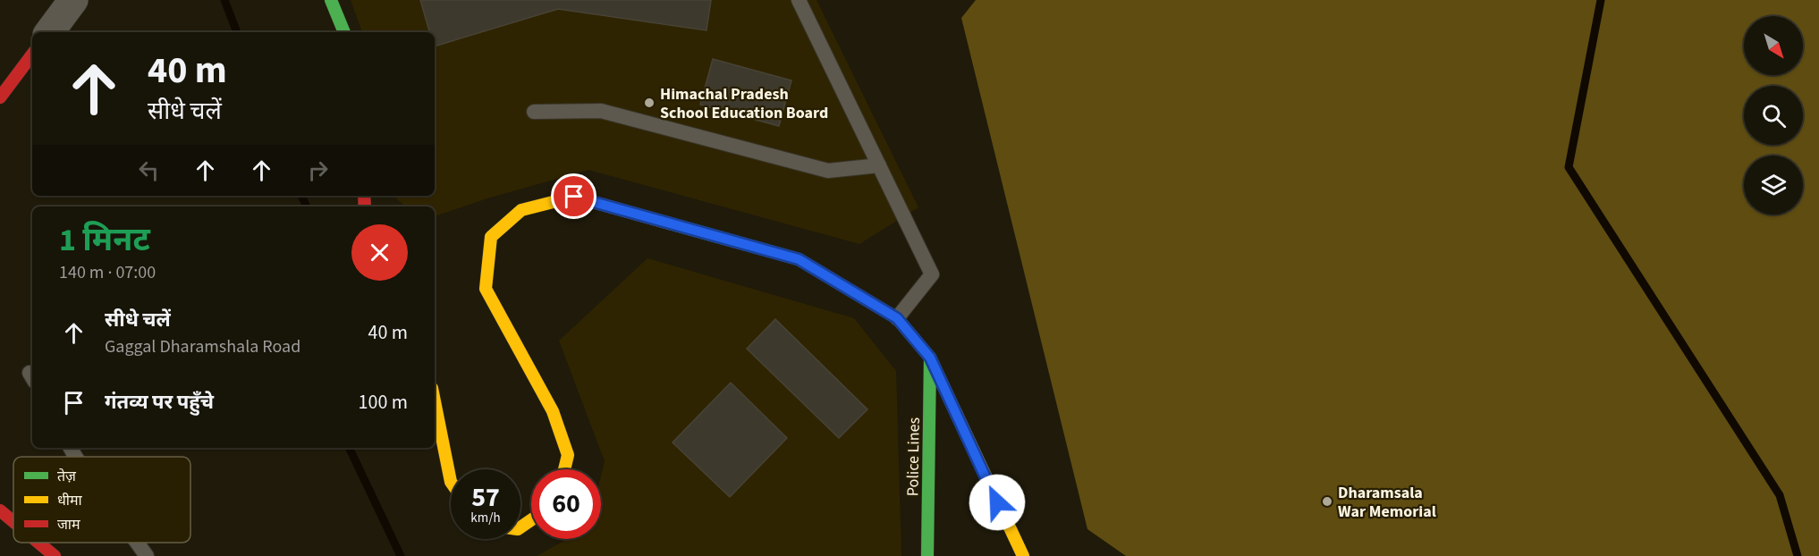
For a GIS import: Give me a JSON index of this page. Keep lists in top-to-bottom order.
{
  "streets": {
    "main road": ["Police Lines"]
  },
  "places": ["Himachal Pradesh School Education Board", "Dharamsala War Memorial"],
  "legend": ["तेज़", "धीमा", "जाम"],
  "north": "bottom right",
  "page": {
    "turn": ["40 m", "सीधे चलें"],
    "heading": ["1 मिनट", "140 m · 07:00"],
    "list": [
      {
        "name": "सीधे चलें",
        "note": "Gaggal Dharamshala Road",
        "value": "40 m"
      },
      {
        "name": "गंतव्य पर पहुँचे",
        "value": "100 m"
      }
    ],
    "speed": "57 km/h",
    "limit": "60"
  }
}
